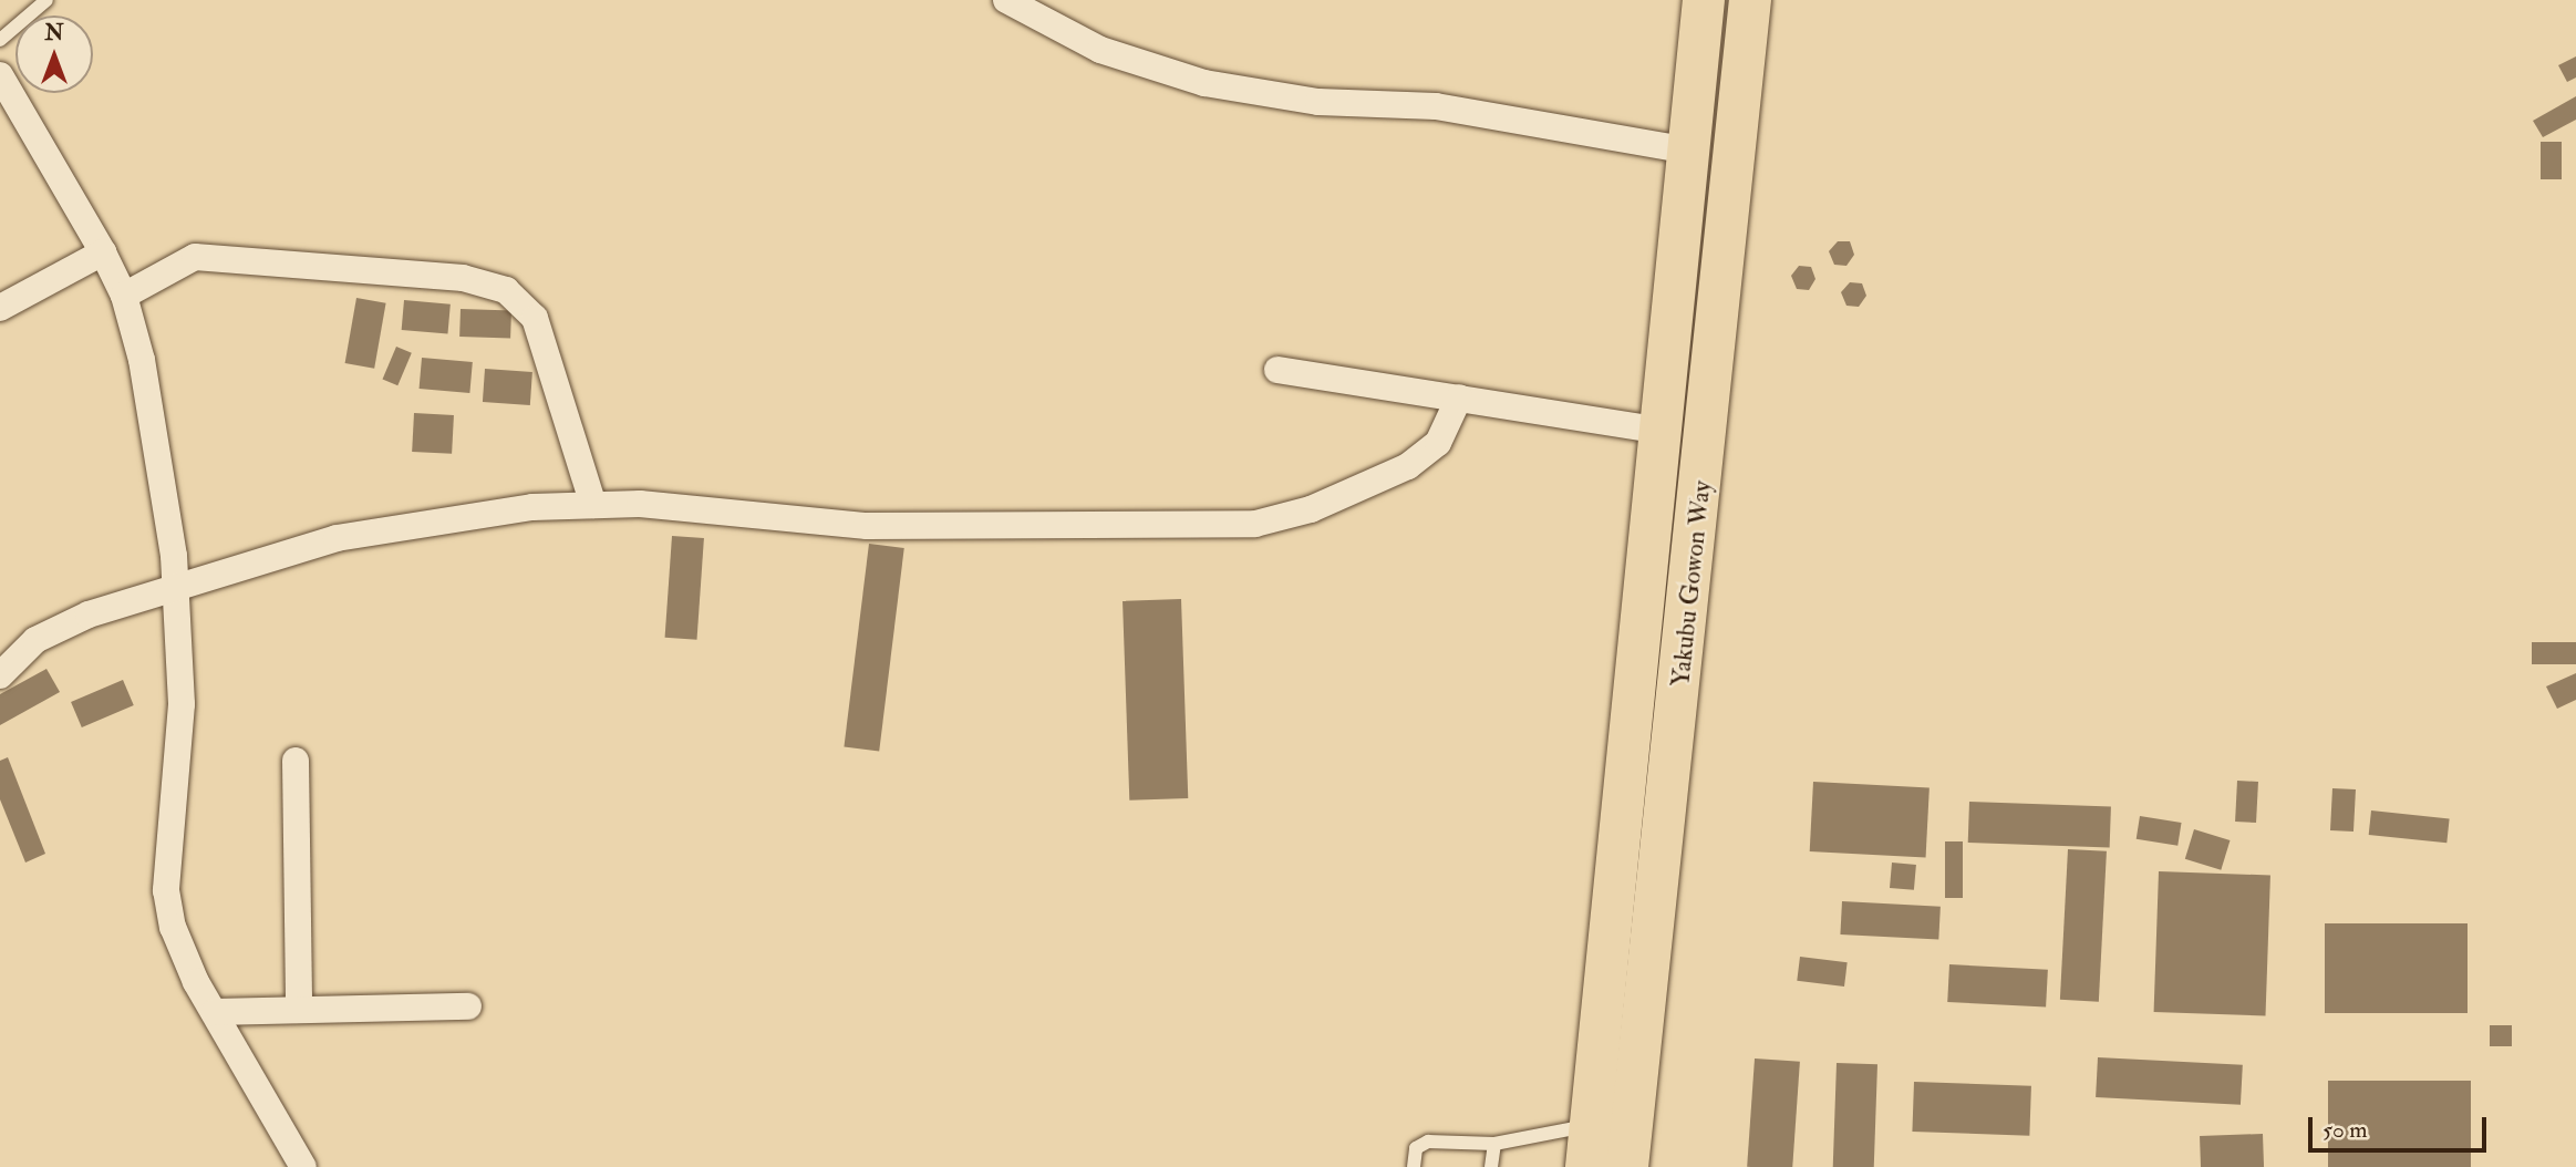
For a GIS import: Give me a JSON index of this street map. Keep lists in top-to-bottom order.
{
  "streets": {
    "highway": ["Yakubu Gowon Way"]
  },
  "scale_bar": "50 m",
  "north": "top"
}
